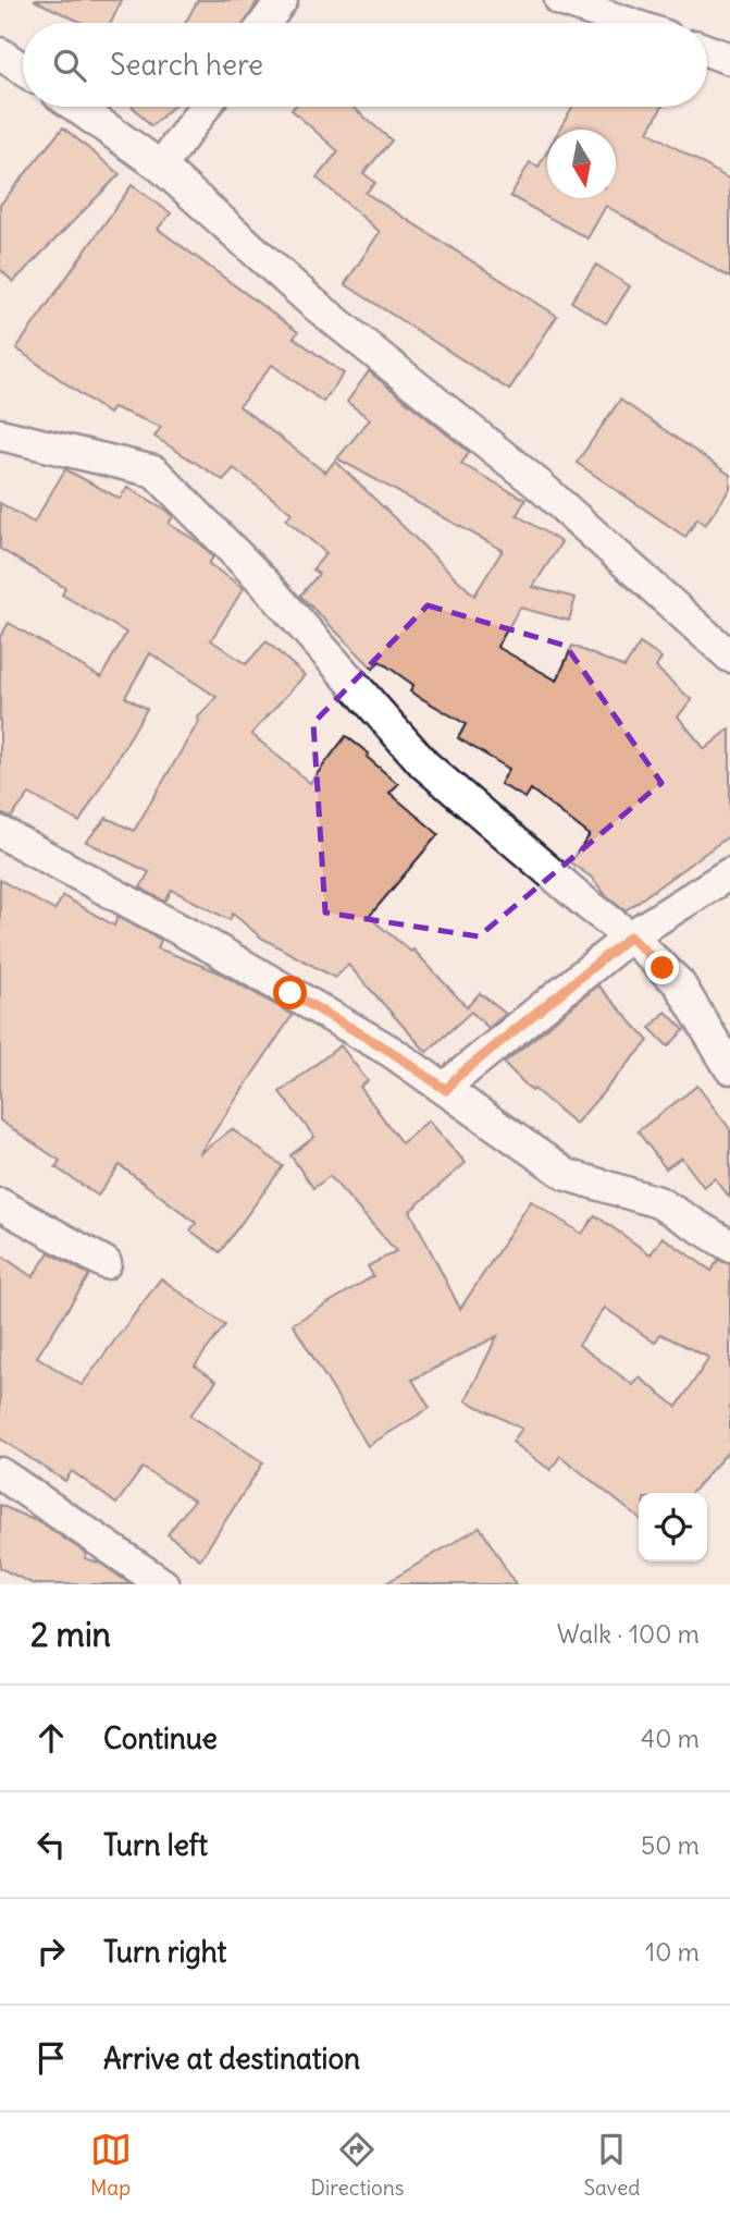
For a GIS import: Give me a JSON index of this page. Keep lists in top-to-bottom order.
{
  "north": "bottom",
  "page": {
    "search": "Search here",
    "heading": ["2 min", "Walk · 100 m"],
    "list": [
      ["Continue", "40 m"],
      ["Turn left", "50 m"],
      ["Turn right", "10 m"],
      "Arrive at destination"
    ],
    "nav": ["Map", "Directions", "Saved"]
  }
}
